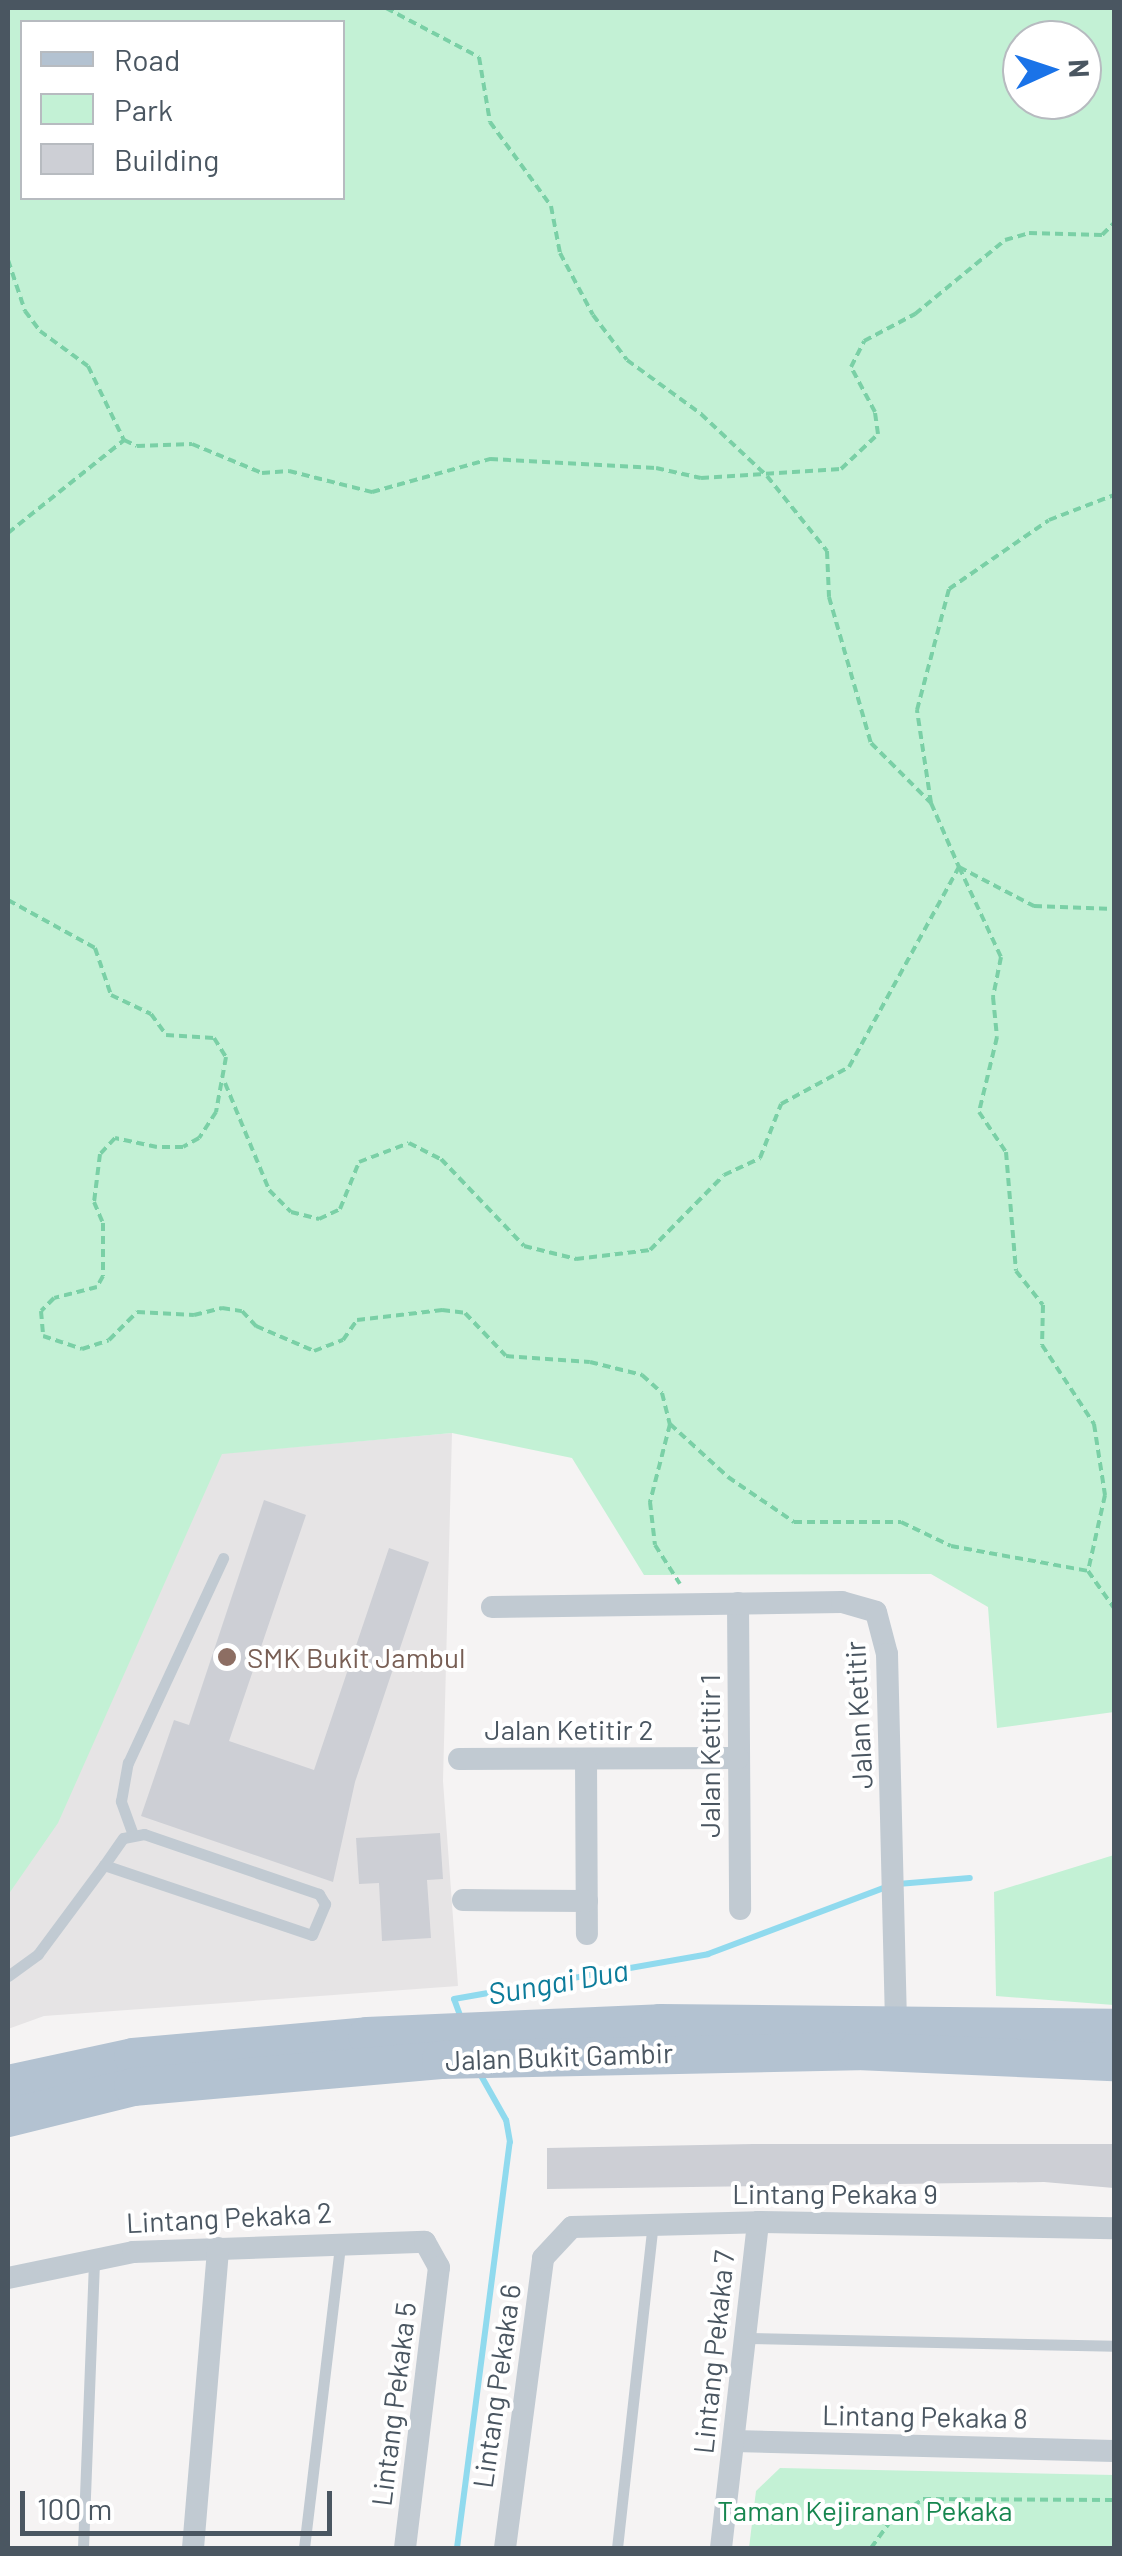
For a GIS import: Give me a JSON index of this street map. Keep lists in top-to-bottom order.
{
  "streets": {
    "main road": ["Jalan Bukit Gambir"],
    "street": [
      "Jalan Ketitir",
      "Jalan Ketitir 2",
      "Jalan Ketitir 1",
      "Lintang Pekaka 9",
      "Lintang Pekaka 2",
      "Lintang Pekaka 7",
      "Lintang Pekaka 6",
      "Lintang Pekaka 5",
      "Lintang Pekaka 8"
    ]
  },
  "crossings": [
    ["Jalan Ketitir", "Jalan Ketitir 1"],
    ["Jalan Ketitir", "Jalan Bukit Gambir"],
    ["Jalan Ketitir 2", "Jalan Ketitir 1"],
    ["Lintang Pekaka 9", "Lintang Pekaka 7"],
    ["Lintang Pekaka 9", "Lintang Pekaka 6"],
    ["Lintang Pekaka 2", "Lintang Pekaka 5"],
    ["Lintang Pekaka 7", "Lintang Pekaka 8"]
  ],
  "water": ["Sungai Dua"],
  "parks": ["Taman Kejiranan Pekaka"],
  "places": ["SMK Bukit Jambul"],
  "legend": ["Road", "Park", "Building"],
  "scale_bar": "100 m",
  "north": "right"
}
